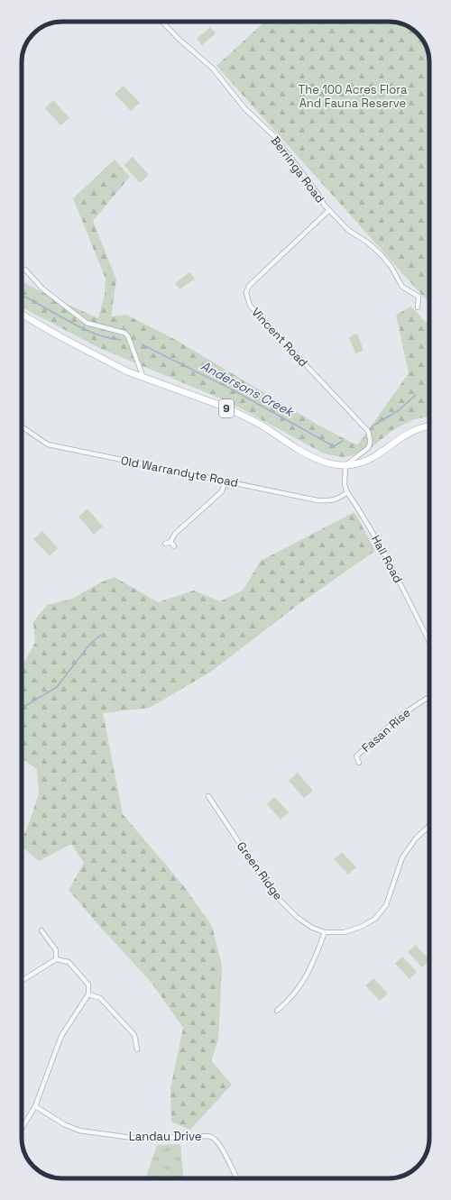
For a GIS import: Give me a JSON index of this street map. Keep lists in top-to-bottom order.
{
  "streets": {
    "main road": ["9"],
    "street": [
      "Berringa Road",
      "Vincent Road",
      "Old Warrandyte Road",
      "Hall Road",
      "Fasan Rise",
      "Green Ridge",
      "Landau Drive"
    ]
  },
  "crossings": [
    ["Berringa Road", "Vincent Road"],
    ["Vincent Road", "9"],
    ["Vincent Road", "Hall Road"],
    ["9", "Hall Road"],
    ["Old Warrandyte Road", "Hall Road"]
  ],
  "water": ["Andersons Creek"],
  "parks": ["The 100 Acres Flora And Fauna Reserve"]
}
